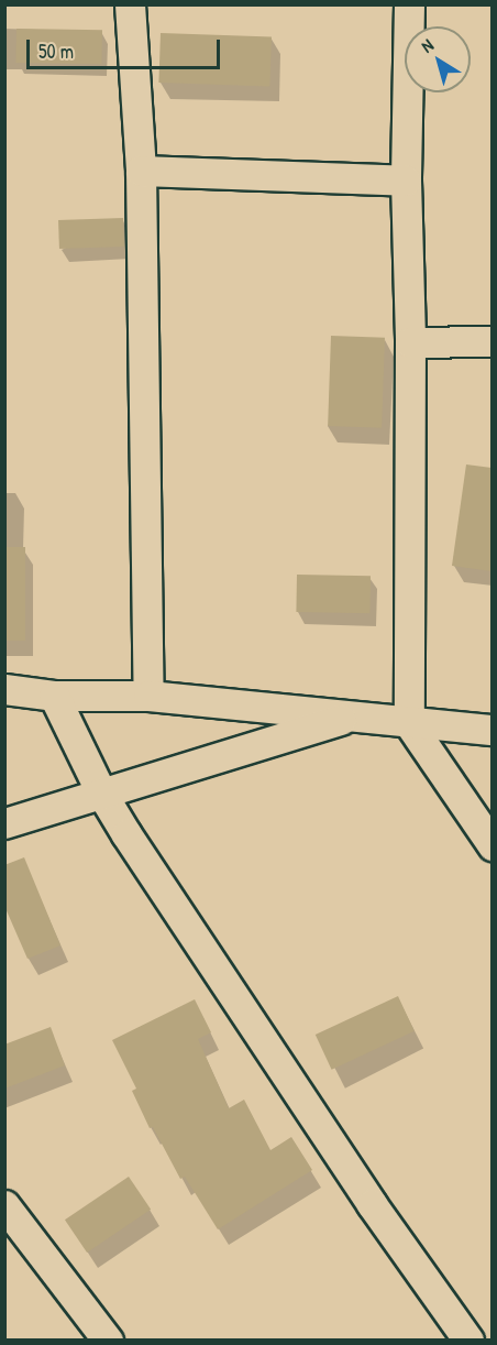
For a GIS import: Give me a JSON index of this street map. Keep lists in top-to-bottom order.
{
  "scale_bar": "50 m",
  "north": "top left"
}
